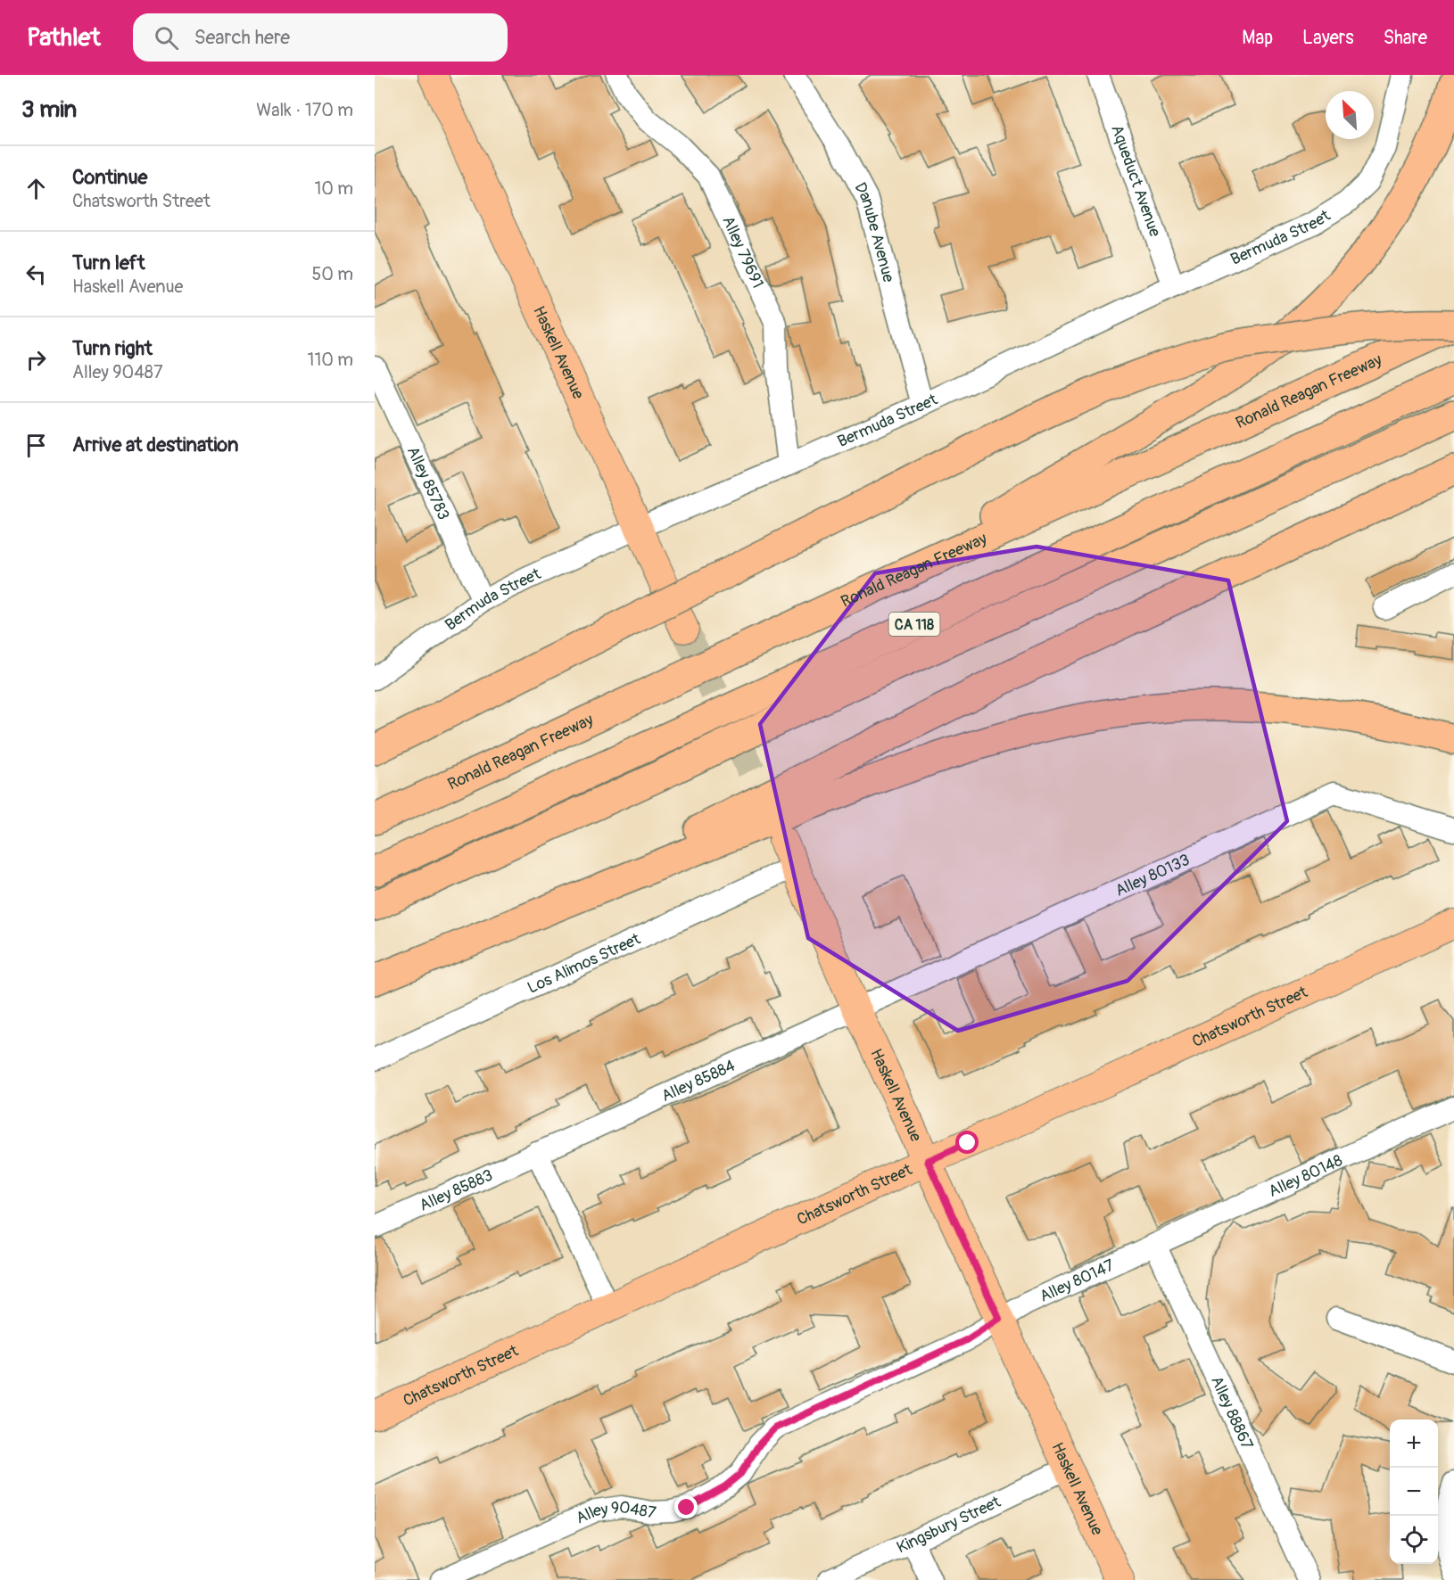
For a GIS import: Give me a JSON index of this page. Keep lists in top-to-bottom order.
{
  "streets": {
    "highway": ["Ronald Reagan Freeway", "CA 118"],
    "main road": ["Haskell Avenue", "Chatsworth Street"],
    "street": [
      "Aqueduct Avenue",
      "Danube Avenue",
      "Bermuda Street",
      "Alley 79691",
      "Alley 85783",
      "Alley 80133",
      "Los Alimos Street",
      "Alley 85884",
      "Alley 80148",
      "Alley 85883",
      "Alley 80147",
      "Alley 88867",
      "Alley 90487",
      "Kingsbury Street"
    ]
  },
  "crossings": [
    ["Aqueduct Avenue", "Bermuda Street"],
    ["Danube Avenue", "Bermuda Street"],
    ["Bermuda Street", "Alley 79691"],
    ["Bermuda Street", "Haskell Avenue"],
    ["Bermuda Street", "Alley 85783"],
    ["Haskell Avenue", "Alley 80133"],
    ["Haskell Avenue", "Los Alimos Street"],
    ["Haskell Avenue", "Chatsworth Street"],
    ["Haskell Avenue", "Alley 85884"],
    ["Haskell Avenue", "Alley 80147"],
    ["Haskell Avenue", "Alley 90487"],
    ["Haskell Avenue", "Kingsbury Street"],
    ["Alley 80133", "Alley 85884"],
    ["Alley 85884", "Alley 85883"],
    ["Alley 80148", "Alley 80147"],
    ["Alley 80148", "Alley 88867"],
    ["Alley 80147", "Alley 88867"],
    ["Alley 80147", "Alley 90487"]
  ],
  "north": "top left",
  "page": {
    "header": "Pathlet",
    "search": "Search here",
    "nav": ["Map", "Layers", "Share"],
    "heading": ["3 min", "Walk · 170 m"],
    "list": [
      ["Continue", "Chatsworth Street", "10 m"],
      ["Turn left", "Haskell Avenue", "50 m"],
      ["Turn right", "Alley 90487", "110 m"],
      "Arrive at destination"
    ],
    "map_buttons": ["+", "−"]
  }
}
